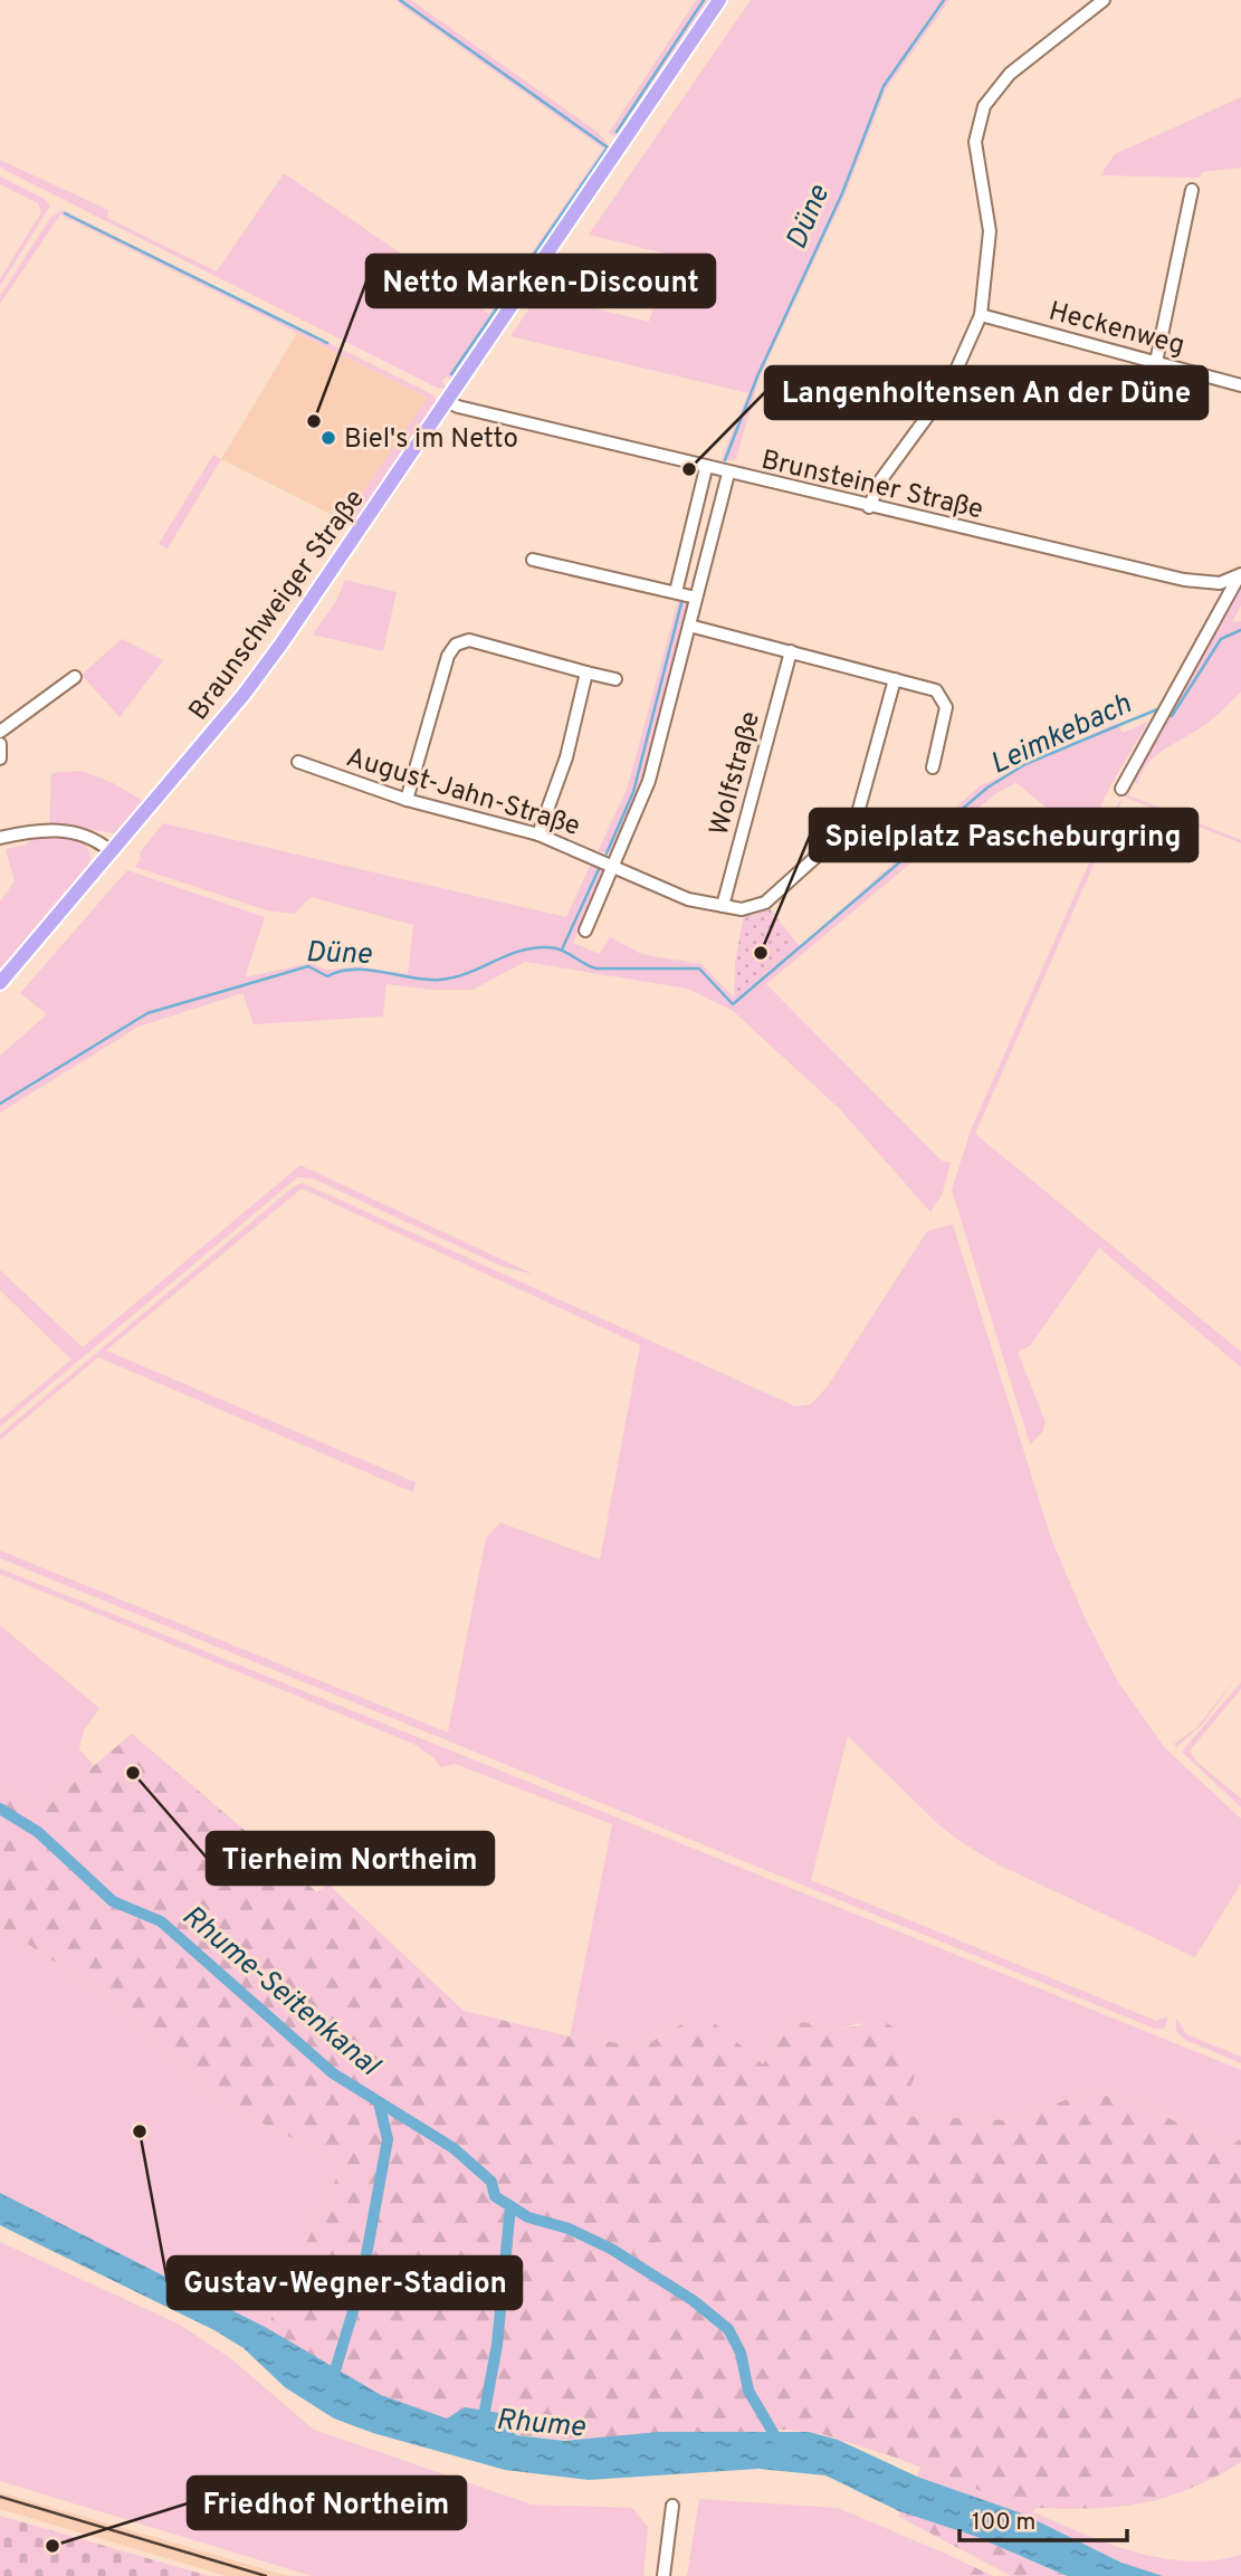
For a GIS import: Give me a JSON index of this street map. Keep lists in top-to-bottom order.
{
  "streets": {
    "main road": ["Braunschweiger Straße"],
    "street": [
      "Heckenweg",
      "Brunsteiner Straße",
      "Wolfstraße",
      "August-Jahn-Straße"
    ]
  },
  "crossings": [
    ["Brunsteiner Straße", "Braunschweiger Straße"],
    ["Wolfstraße", "August-Jahn-Straße"]
  ],
  "water": [
    "Düne",
    "Leimkebach",
    "Rhume-Seitenkanal",
    "Rhume"
  ],
  "places": [
    "Netto Marken-Discount",
    "Biel's im Netto",
    "Langenholtensen An der Düne",
    "Spielplatz Pascheburgring",
    "Tierheim Northeim",
    "Gustav-Wegner-Stadion",
    "Friedhof Northeim"
  ],
  "scale_bar": "100 m"
}
